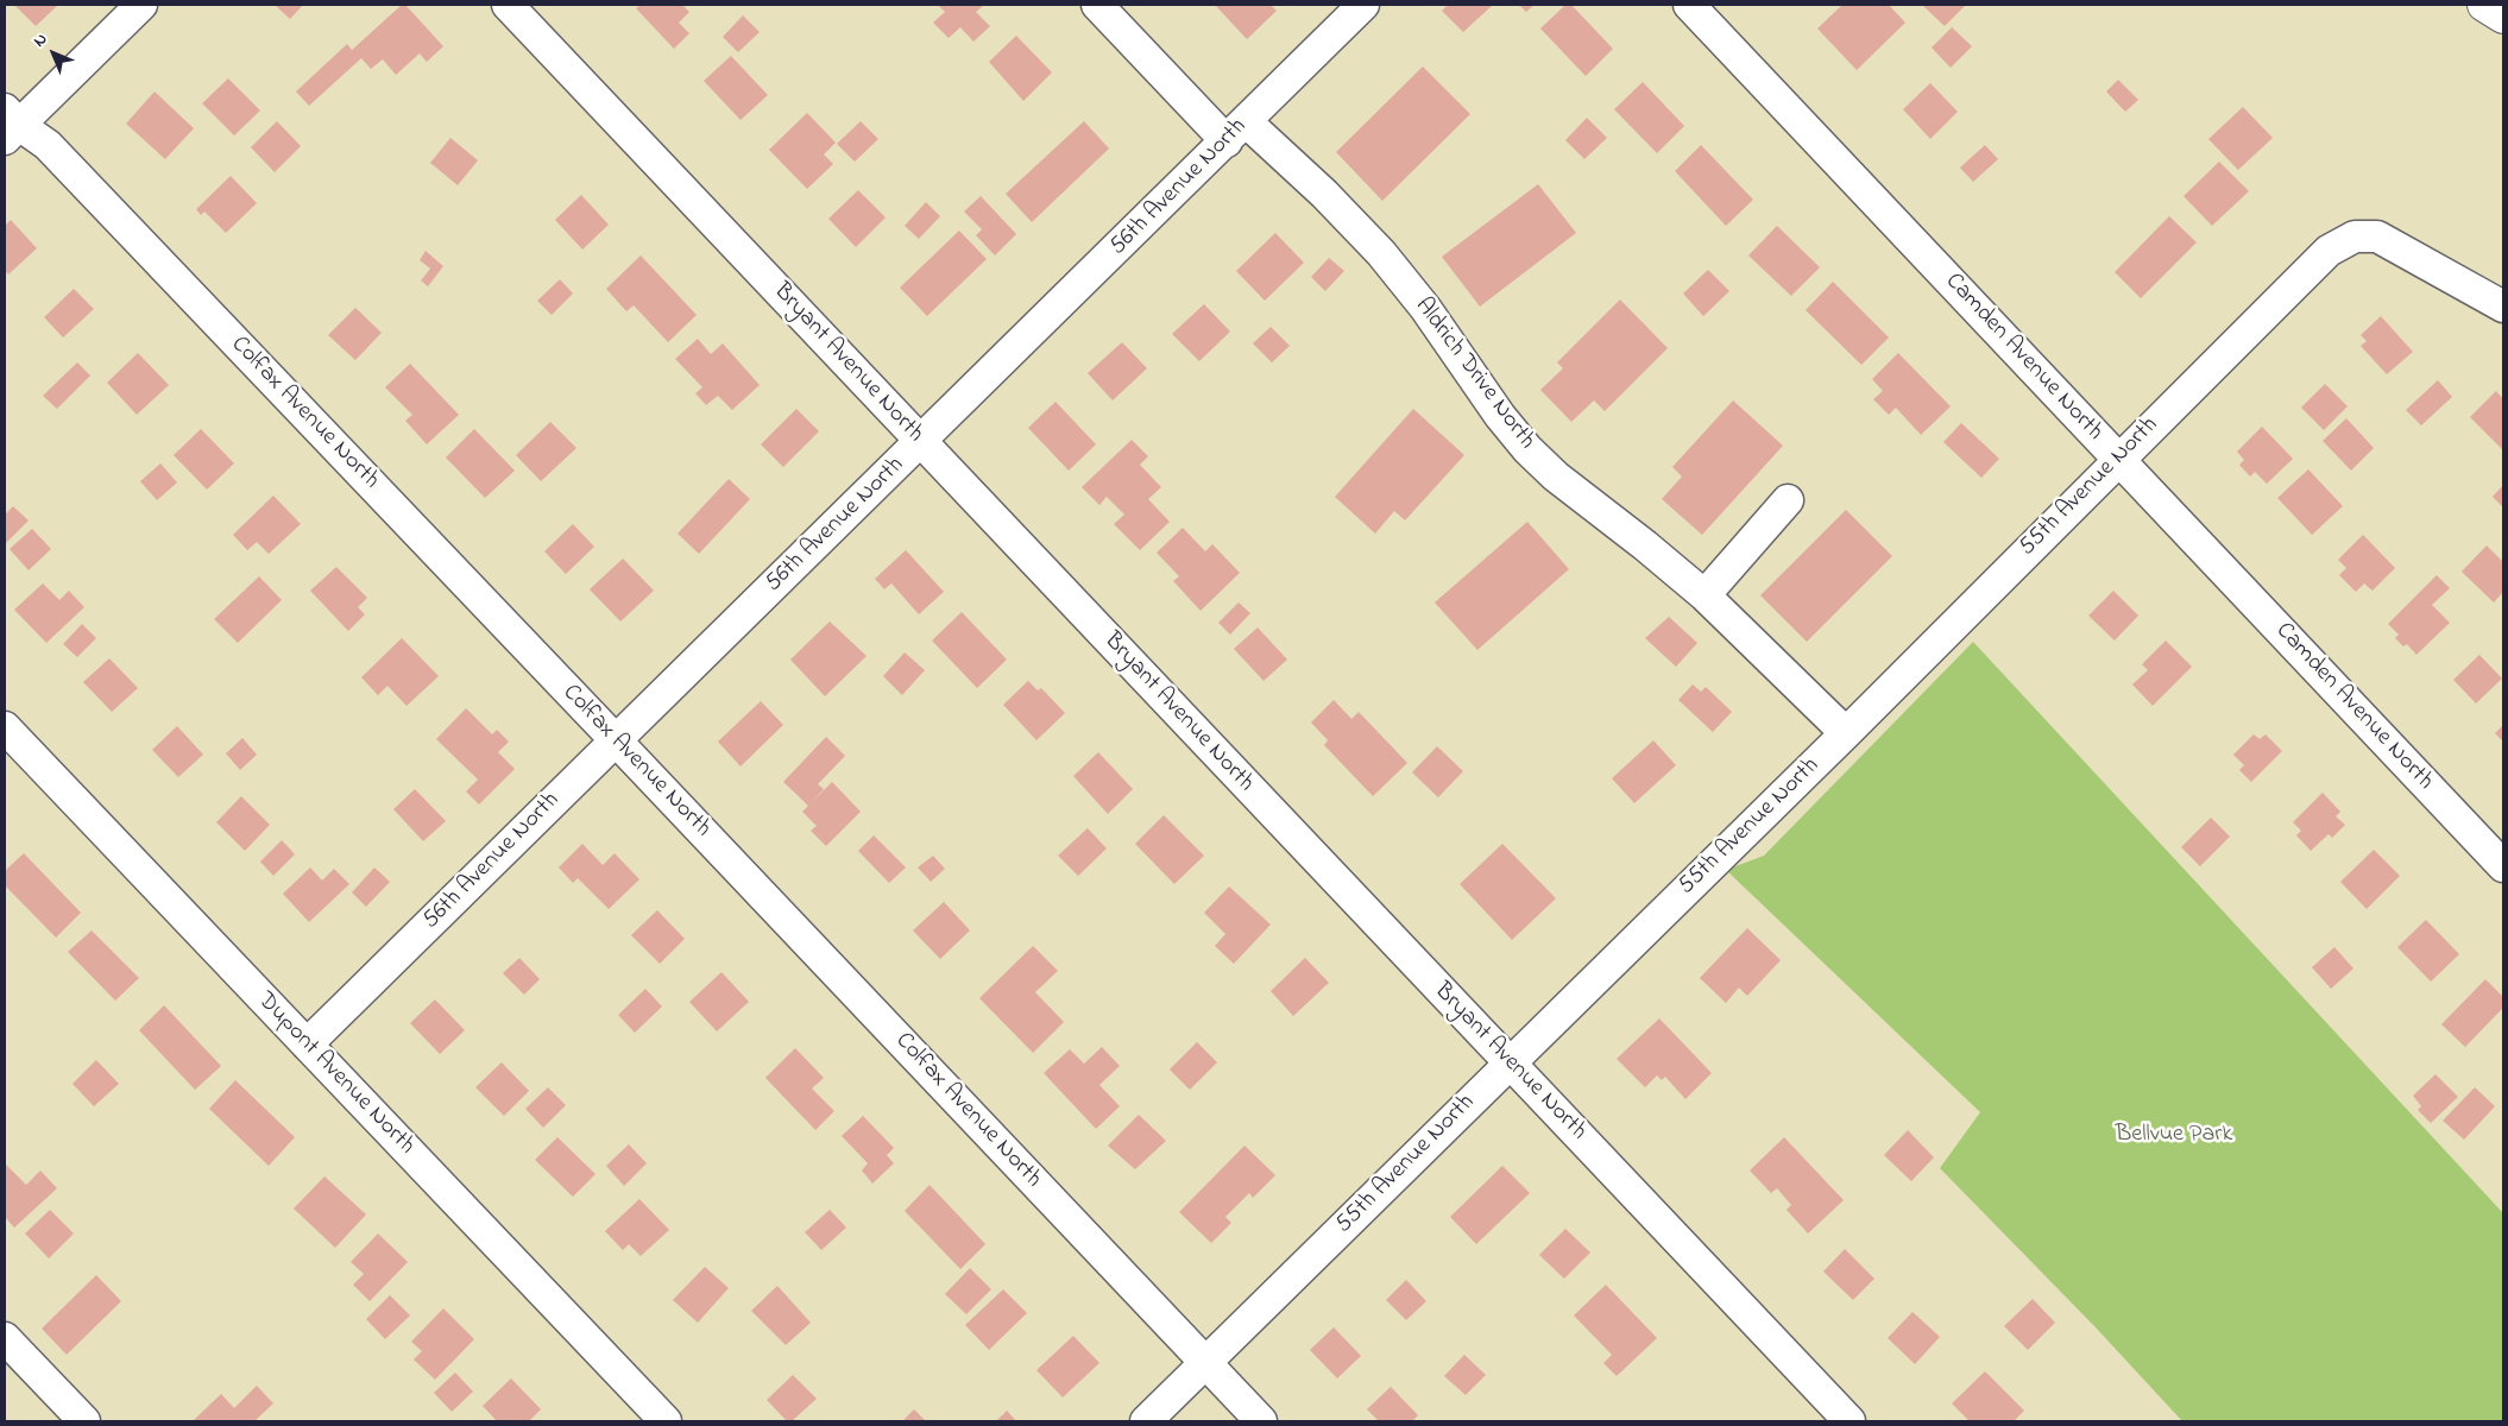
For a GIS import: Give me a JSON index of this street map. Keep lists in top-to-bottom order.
{
  "streets": {
    "street": [
      "56th Avenue North",
      "Camden Avenue North",
      "Bryant Avenue North",
      "Aldrich Drive North",
      "Colfax Avenue North",
      "55th Avenue North",
      "Dupont Avenue North"
    ]
  },
  "crossings": [
    ["56th Avenue North", "Bryant Avenue North"],
    ["56th Avenue North", "Aldrich Drive North"],
    ["56th Avenue North", "Colfax Avenue North"],
    ["56th Avenue North", "Dupont Avenue North"],
    ["Camden Avenue North", "55th Avenue North"],
    ["Bryant Avenue North", "55th Avenue North"],
    ["Aldrich Drive North", "55th Avenue North"],
    ["Colfax Avenue North", "55th Avenue North"]
  ],
  "parks": ["Bellvue Park"],
  "north": "top left"
}
